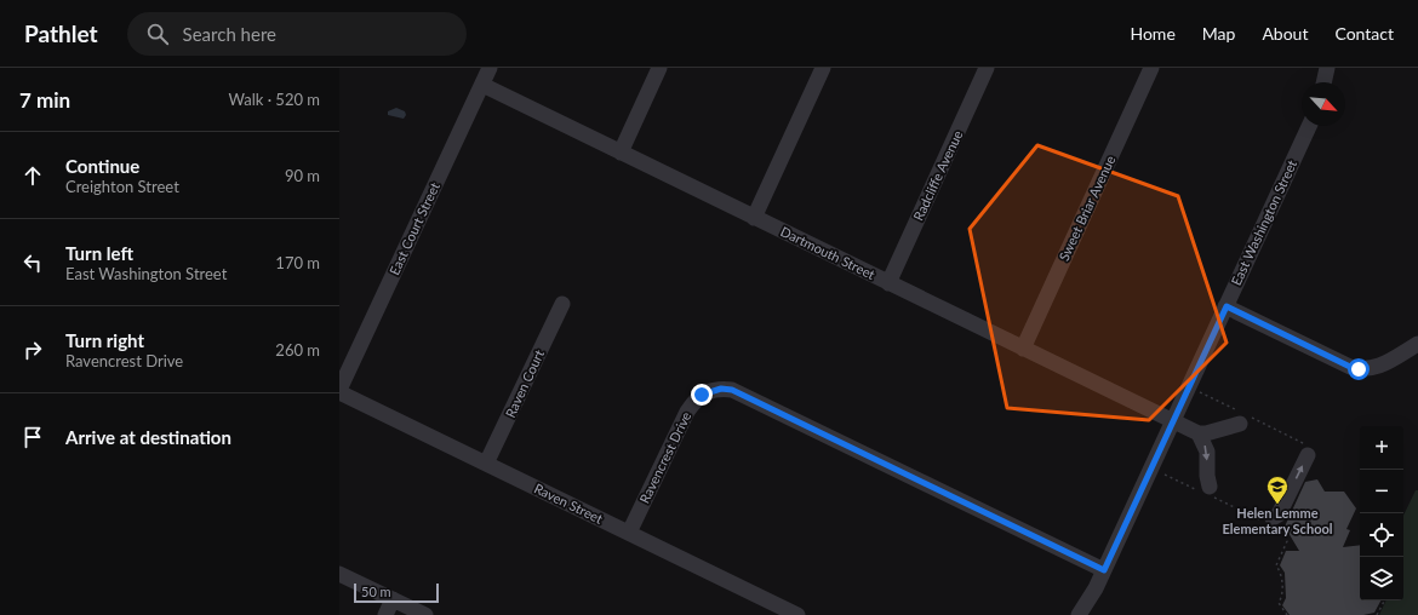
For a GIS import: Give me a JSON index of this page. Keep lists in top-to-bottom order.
{
  "streets": {
    "street": [
      "Radcliffe Avenue",
      "Sweet Briar Avenue",
      "East Washington Street",
      "East Court Street",
      "Dartmouth Street",
      "Raven Court",
      "Ravencrest Drive",
      "Raven Street"
    ]
  },
  "crossings": [
    ["Radcliffe Avenue", "Dartmouth Street"],
    ["Sweet Briar Avenue", "Dartmouth Street"],
    ["East Washington Street", "Dartmouth Street"],
    ["East Washington Street", "Ravencrest Drive"],
    ["East Court Street", "Dartmouth Street"],
    ["East Court Street", "Raven Street"],
    ["Raven Court", "Raven Street"],
    ["Ravencrest Drive", "Raven Street"]
  ],
  "places": {
    "school or university": ["Helen Lemme Elementary School"]
  },
  "scale_bar": "50 m",
  "north": "bottom right",
  "page": {
    "header": "Pathlet",
    "search": "Search here",
    "nav": [
      "Home",
      "Map",
      "About",
      "Contact"
    ],
    "heading": ["7 min", "Walk · 520 m"],
    "list": [
      ["Continue", "Creighton Street", "90 m"],
      ["Turn left", "East Washington Street", "170 m"],
      ["Turn right", "Ravencrest Drive", "260 m"],
      "Arrive at destination"
    ],
    "map_buttons": ["+", "−"],
    "scale": "50 m"
  }
}
